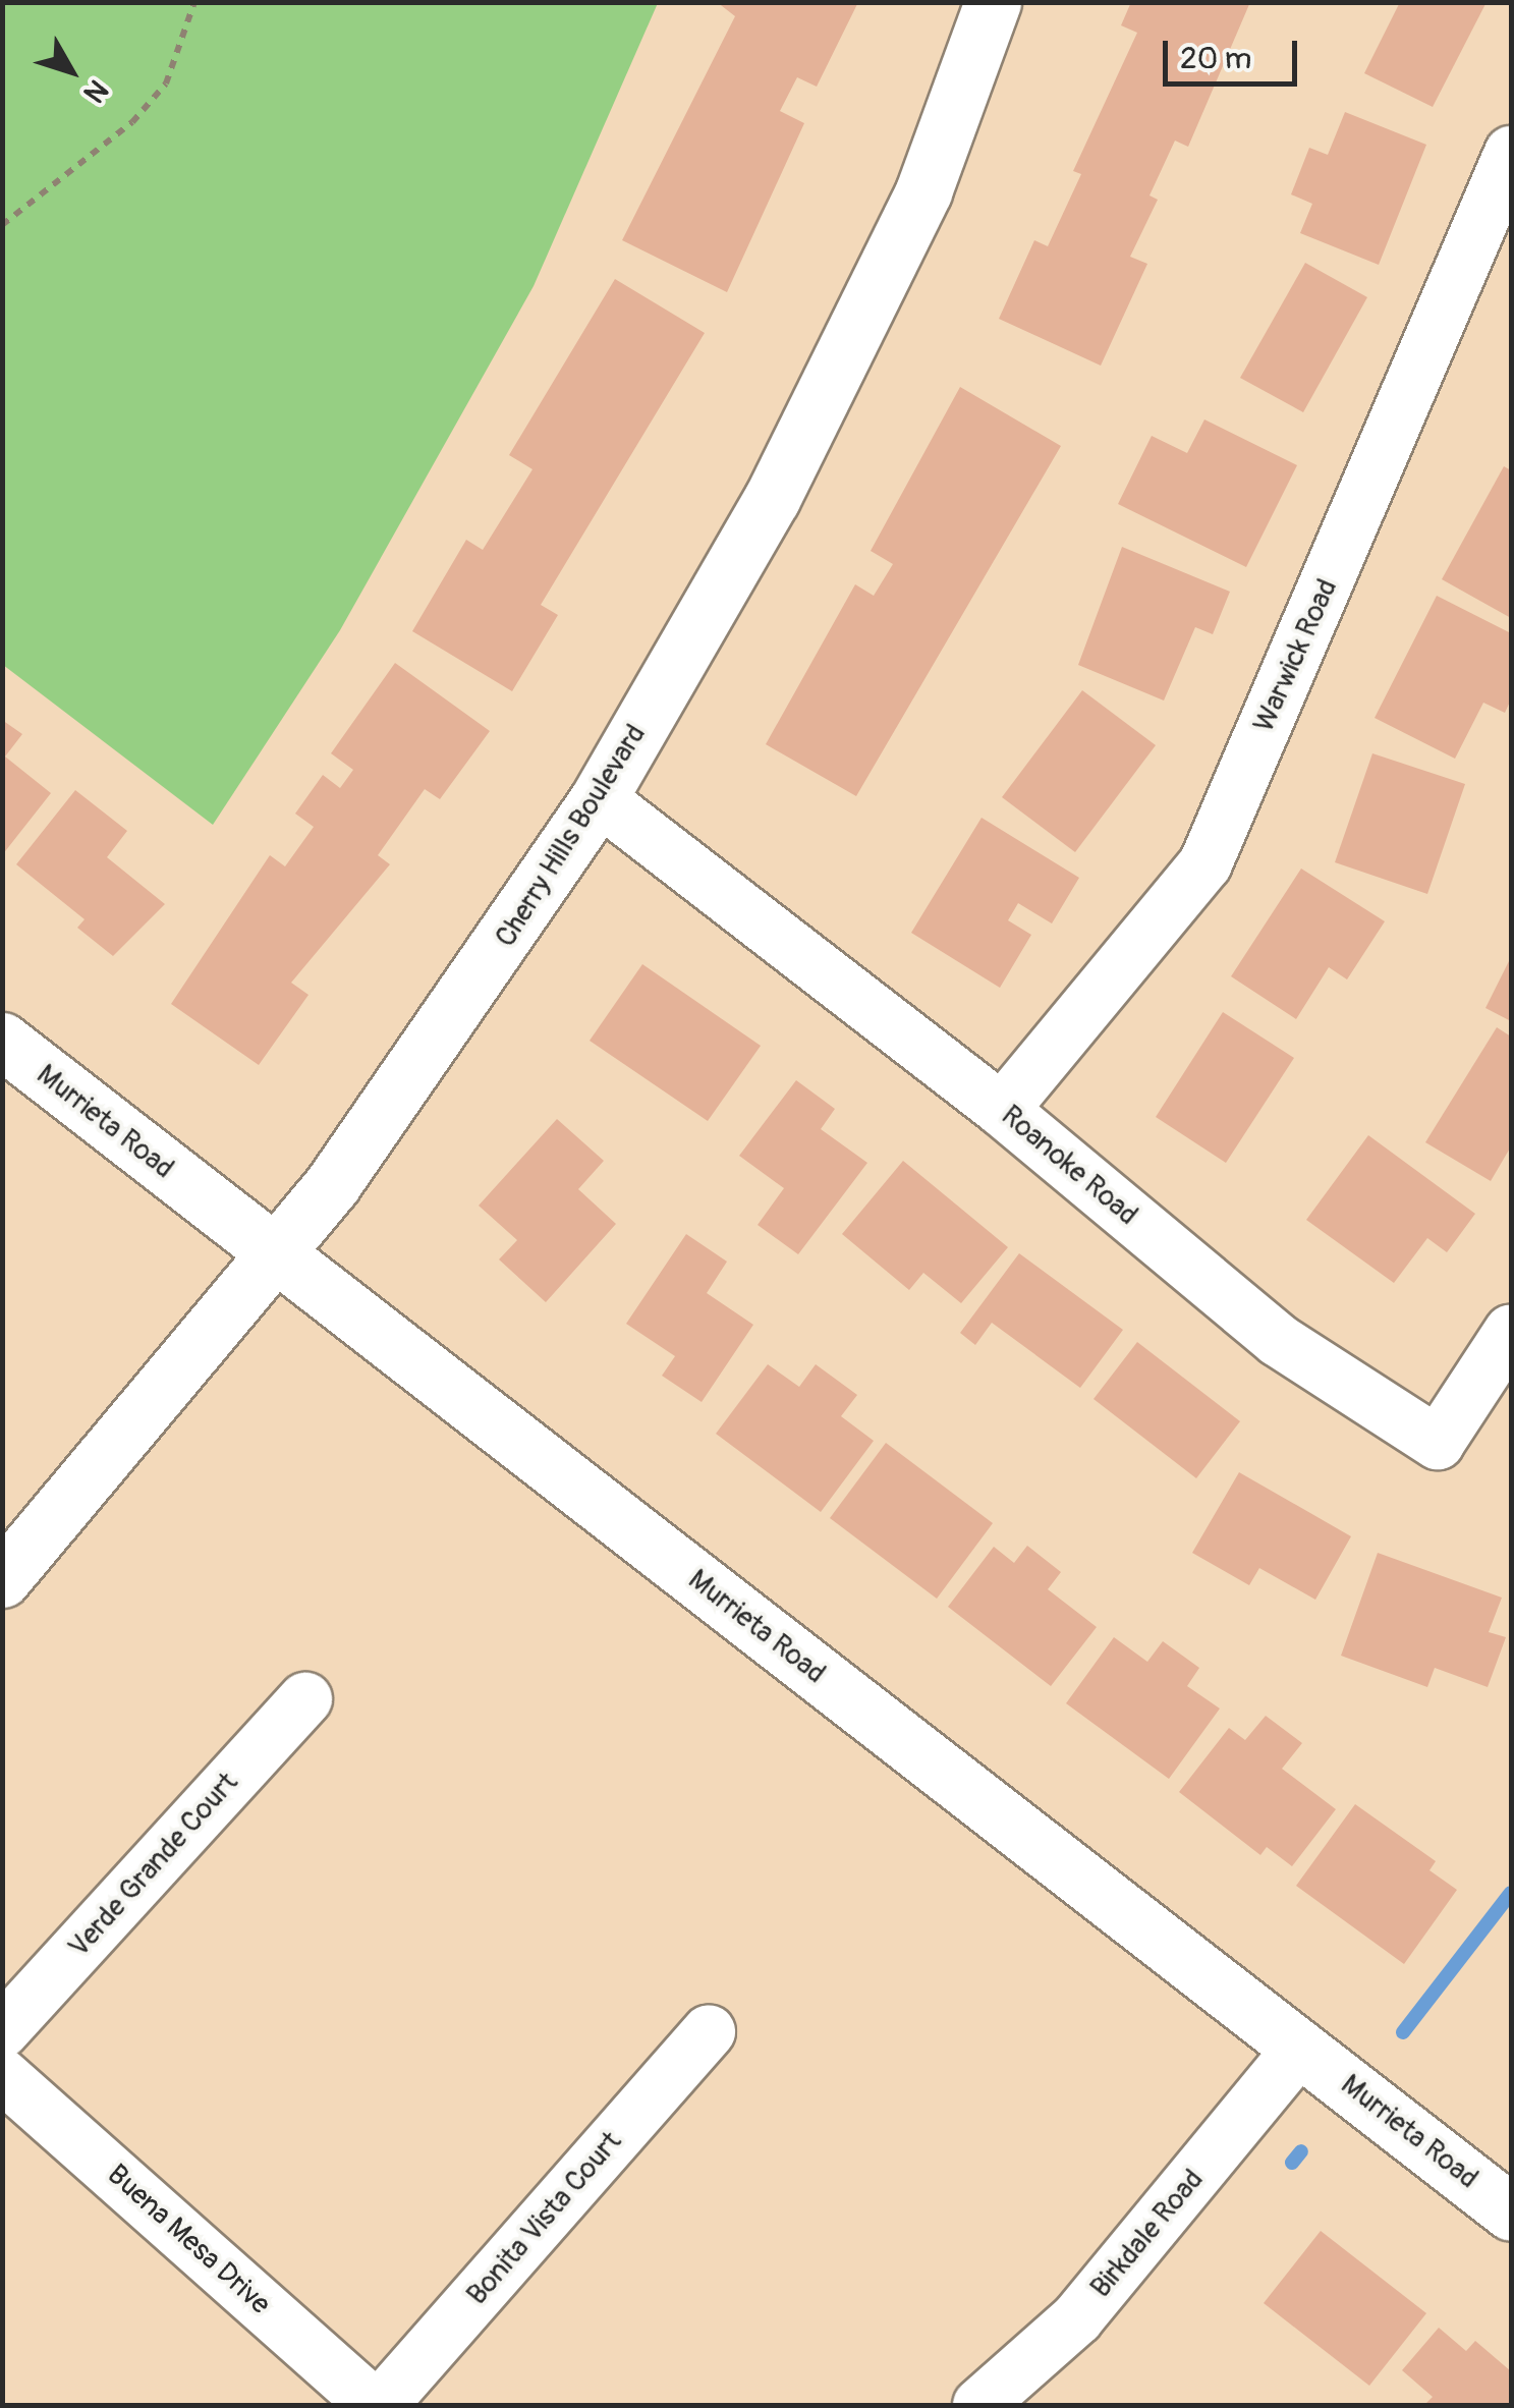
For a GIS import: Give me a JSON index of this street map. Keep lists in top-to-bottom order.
{
  "streets": {
    "main road": ["Cherry Hills Boulevard", "Murrieta Road"],
    "street": [
      "Warwick Road",
      "Roanoke Road",
      "Verde Grande Court",
      "Bonita Vista Court",
      "Birkdale Road",
      "Buena Mesa Drive"
    ]
  },
  "crossings": [
    ["Warwick Road", "Roanoke Road"],
    ["Cherry Hills Boulevard", "Murrieta Road"],
    ["Cherry Hills Boulevard", "Roanoke Road"],
    ["Murrieta Road", "Birkdale Road"],
    ["Bonita Vista Court", "Buena Mesa Drive"]
  ],
  "scale_bar": "20 m",
  "north": "bottom right"
}
